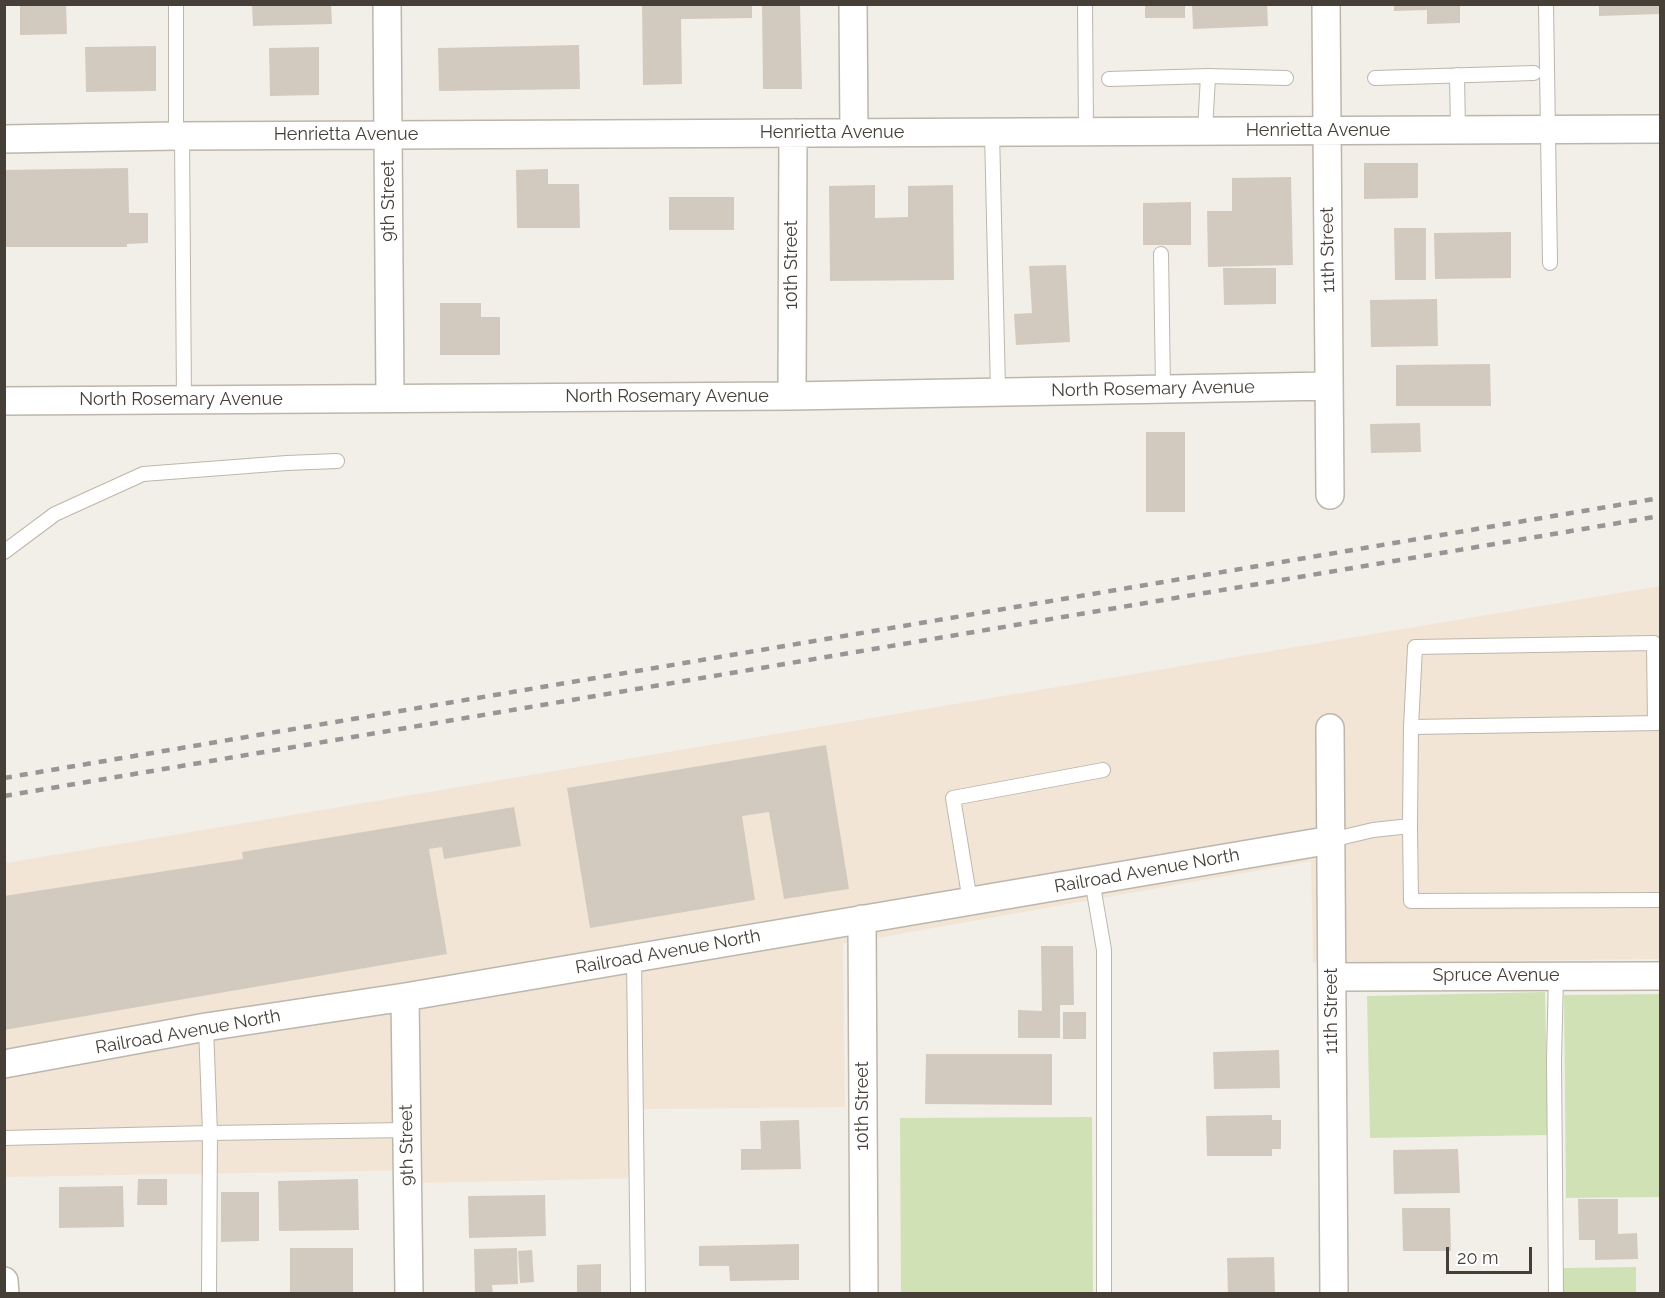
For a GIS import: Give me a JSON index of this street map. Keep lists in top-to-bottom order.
{
  "streets": {
    "street": [
      "Henrietta Avenue",
      "9th Street",
      "11th Street",
      "10th Street",
      "North Rosemary Avenue",
      "Railroad Avenue North",
      "Spruce Avenue"
    ]
  },
  "crossings": [
    ["Henrietta Avenue", "9th Street"],
    ["Henrietta Avenue", "11th Street"],
    ["Henrietta Avenue", "10th Street"],
    ["9th Street", "North Rosemary Avenue"],
    ["9th Street", "Railroad Avenue North"],
    ["11th Street", "North Rosemary Avenue"],
    ["11th Street", "Railroad Avenue North"],
    ["11th Street", "Spruce Avenue"],
    ["10th Street", "North Rosemary Avenue"],
    ["10th Street", "Railroad Avenue North"]
  ],
  "scale_bar": "20 m"
}
